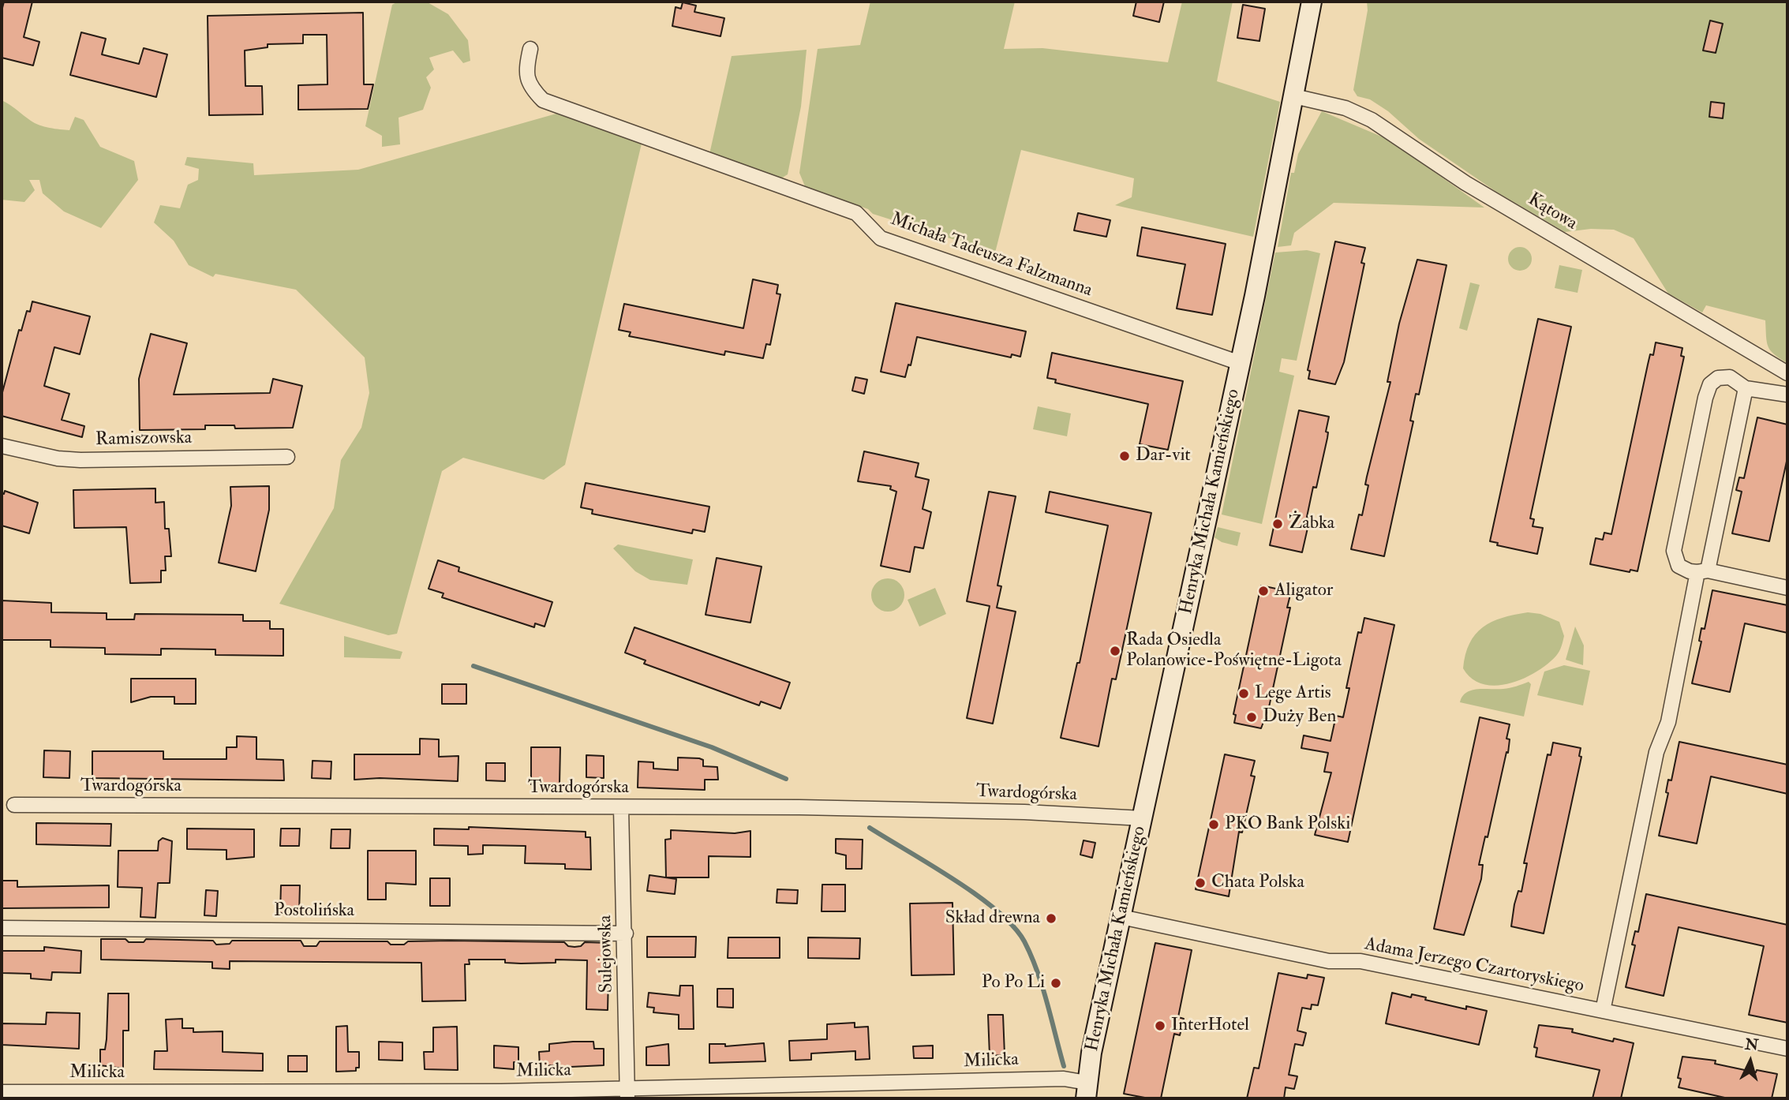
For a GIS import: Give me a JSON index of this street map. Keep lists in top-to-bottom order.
{
  "streets": {
    "street": [
      "Kątowa",
      "Michała Tadeusza Falzmanna",
      "Ramiszowska",
      "Henryka Michała Kamieńskiego",
      "Twardogórska",
      "Postolińska",
      "Sulejowska",
      "Adama Jerzego Czartoryskiego",
      "Milicka"
    ]
  },
  "crossings": [
    ["Kątowa", "Henryka Michała Kamieńskiego"],
    ["Michała Tadeusza Falzmanna", "Henryka Michała Kamieńskiego"],
    ["Henryka Michała Kamieńskiego", "Twardogórska"],
    ["Henryka Michała Kamieńskiego", "Adama Jerzego Czartoryskiego"],
    ["Henryka Michała Kamieńskiego", "Milicka"],
    ["Twardogórska", "Sulejowska"],
    ["Postolińska", "Sulejowska"],
    ["Sulejowska", "Milicka"]
  ],
  "places": [
    "Dar-vit",
    "Żabka",
    "Aligator",
    "Rada Osiedla Polanowice-Poświętne-Ligota",
    "Lege Artis",
    "Duży Ben",
    "PKO Bank Polski",
    "Chata Polska",
    "Skład drewna",
    "Po Po Li",
    "InterHotel"
  ],
  "north": "top"
}
